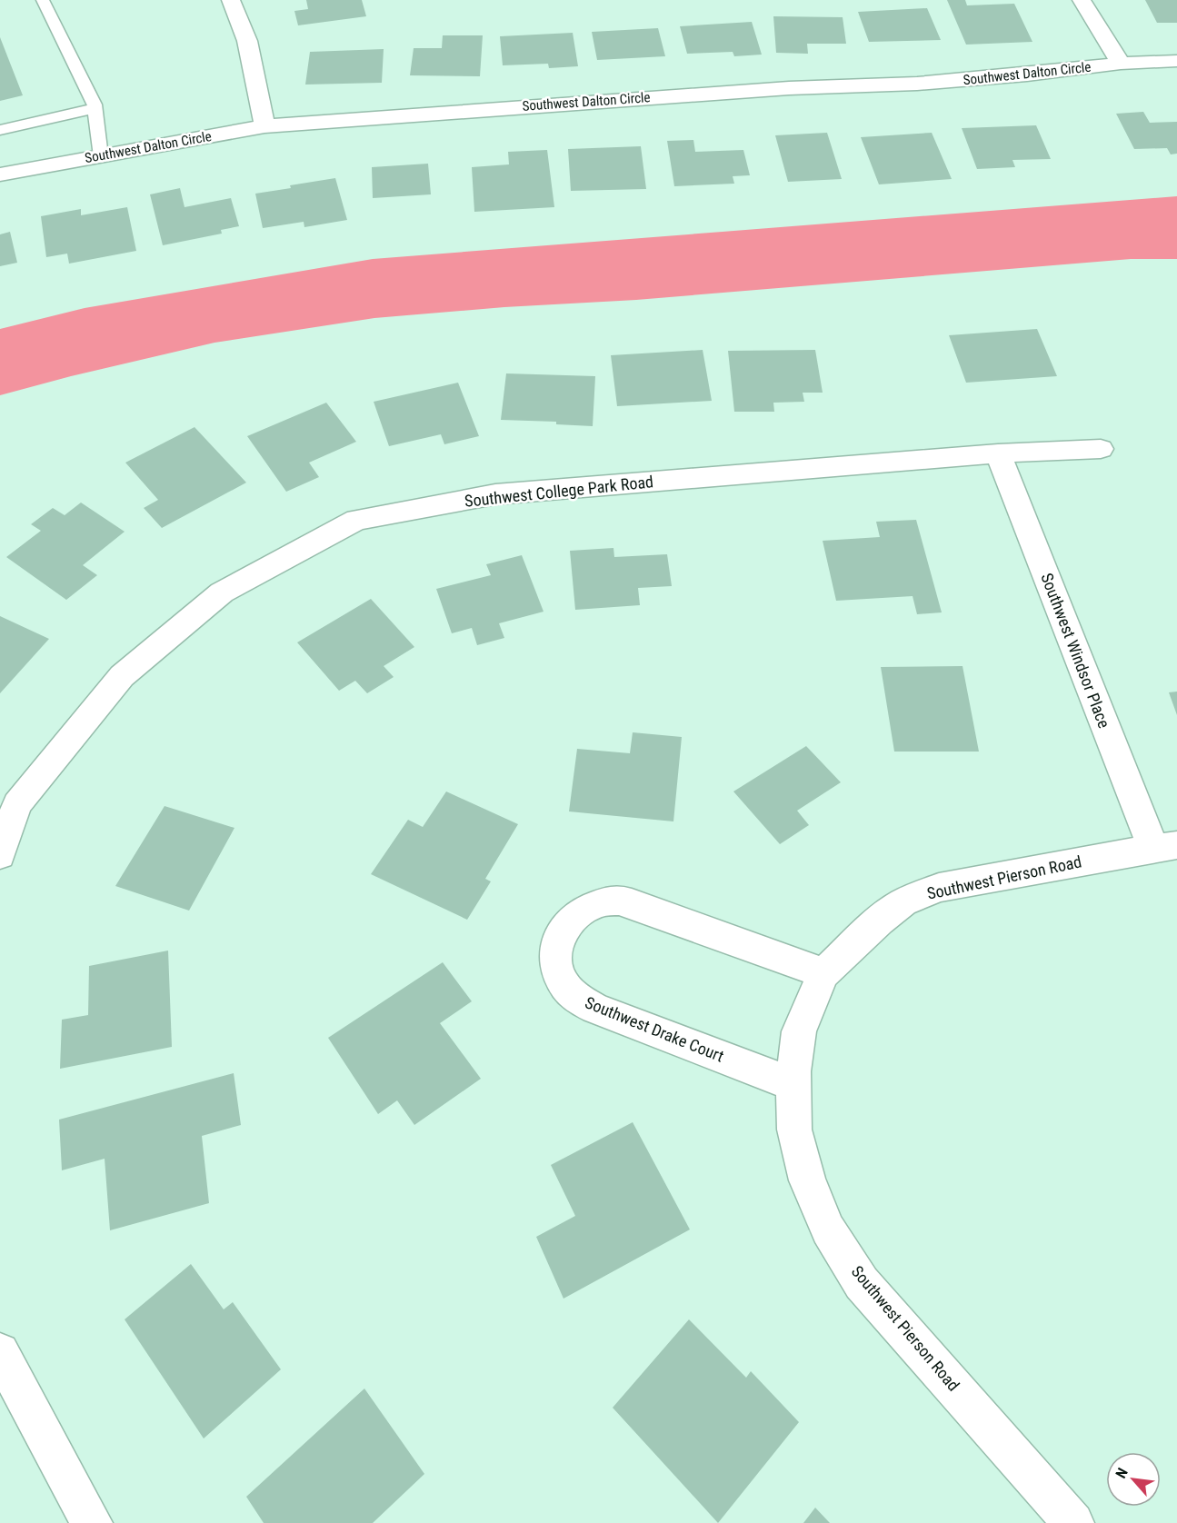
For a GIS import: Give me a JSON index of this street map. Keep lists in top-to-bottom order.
{
  "streets": {
    "street": [
      "Southwest Dalton Circle",
      "Southwest College Park Road",
      "Southwest Windsor Place",
      "Southwest Pierson Road",
      "Southwest Drake Court"
    ]
  },
  "crossings": [
    ["Southwest College Park Road", "Southwest Windsor Place"],
    ["Southwest Windsor Place", "Southwest Pierson Road"],
    ["Southwest Pierson Road", "Southwest Drake Court"]
  ],
  "north": "top left"
}
